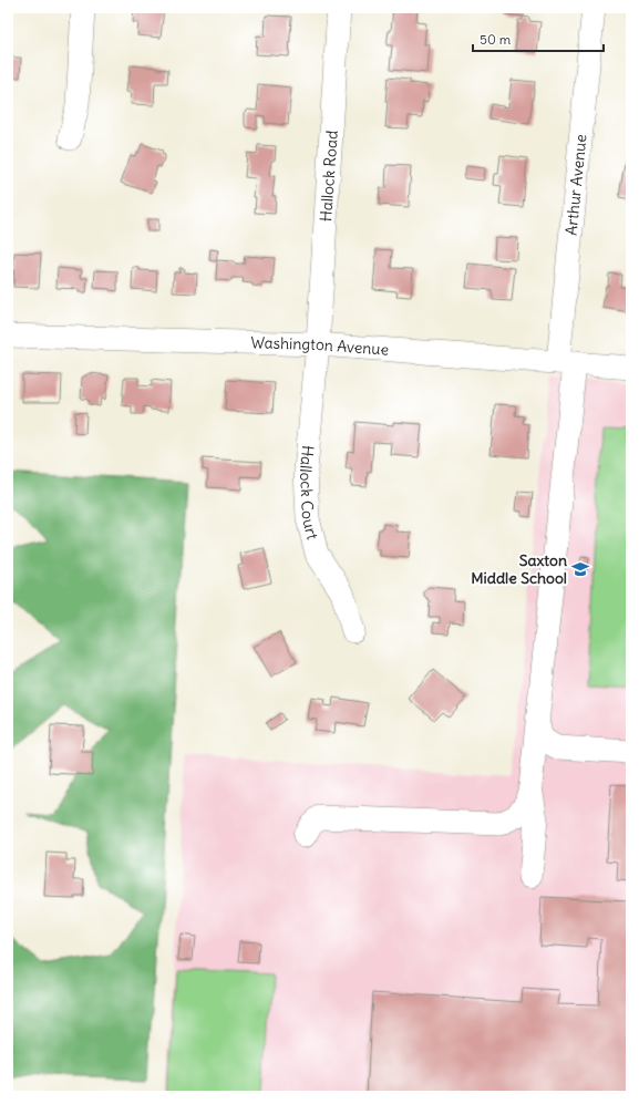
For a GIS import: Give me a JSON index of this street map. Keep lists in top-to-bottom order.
{
  "streets": {
    "street": [
      "Hallock Road",
      "Arthur Avenue",
      "Washington Avenue",
      "Hallock Court"
    ]
  },
  "crossings": [
    ["Hallock Road", "Washington Avenue"],
    ["Hallock Road", "Hallock Court"],
    ["Arthur Avenue", "Washington Avenue"],
    ["Washington Avenue", "Hallock Court"]
  ],
  "places": {
    "school or university": ["Saxton Middle School"]
  },
  "scale_bar": "50 m"
}
